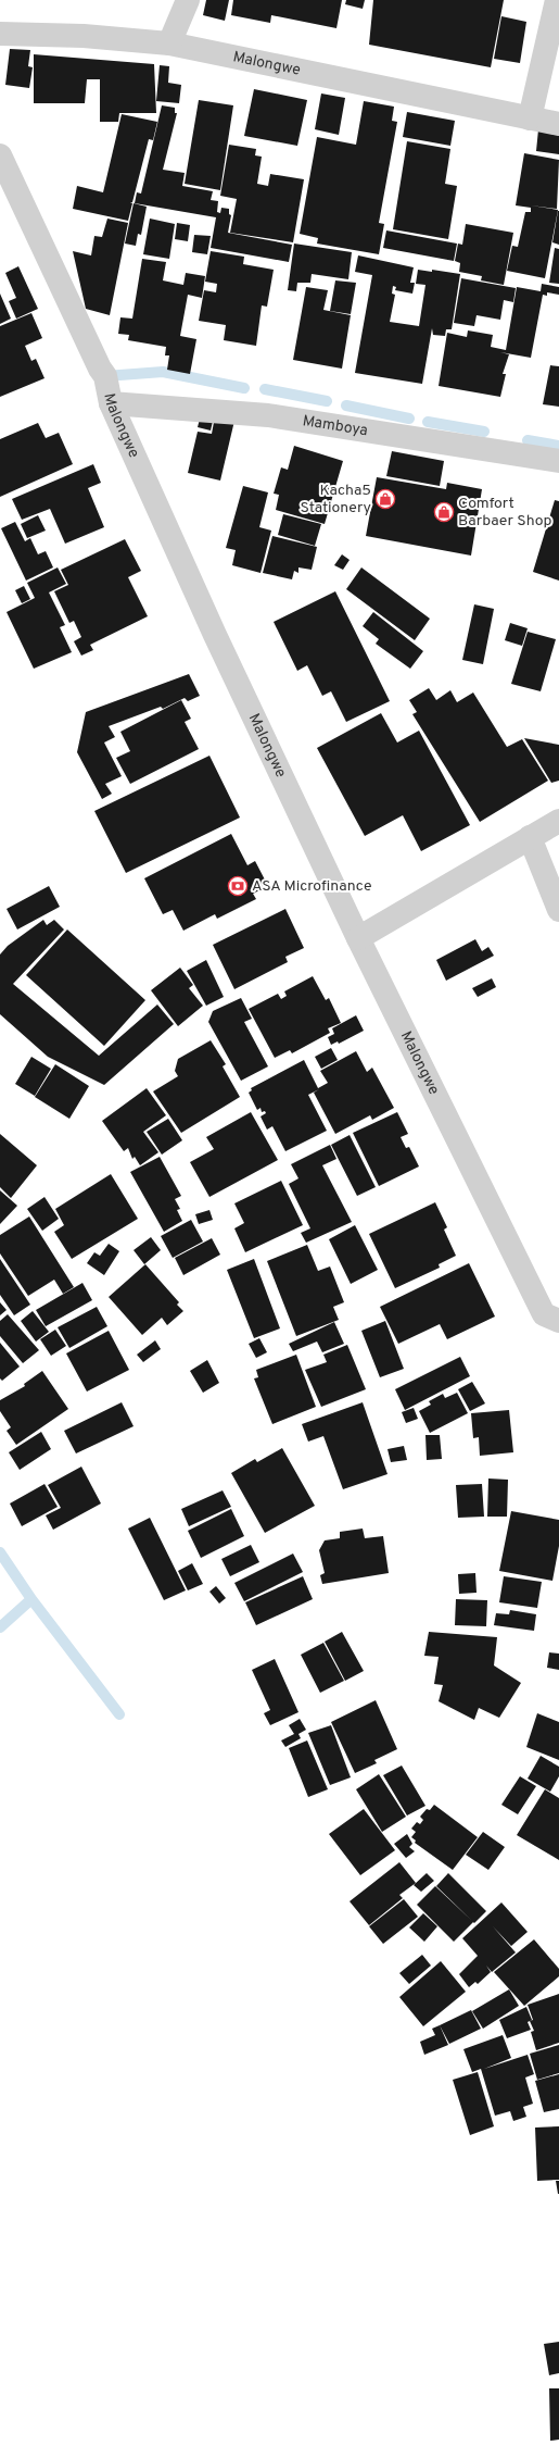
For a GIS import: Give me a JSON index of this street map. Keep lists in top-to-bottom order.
{
  "streets": {
    "street": ["Malongwe", "Mamboya"]
  },
  "crossings": [
    ["Malongwe", "Mamboya"]
  ],
  "places": {
    "shop": ["Kacha5 Stationery", "Comfort Barbaer Shop"],
    "bank": ["ASA Microfinance"]
  }
}
